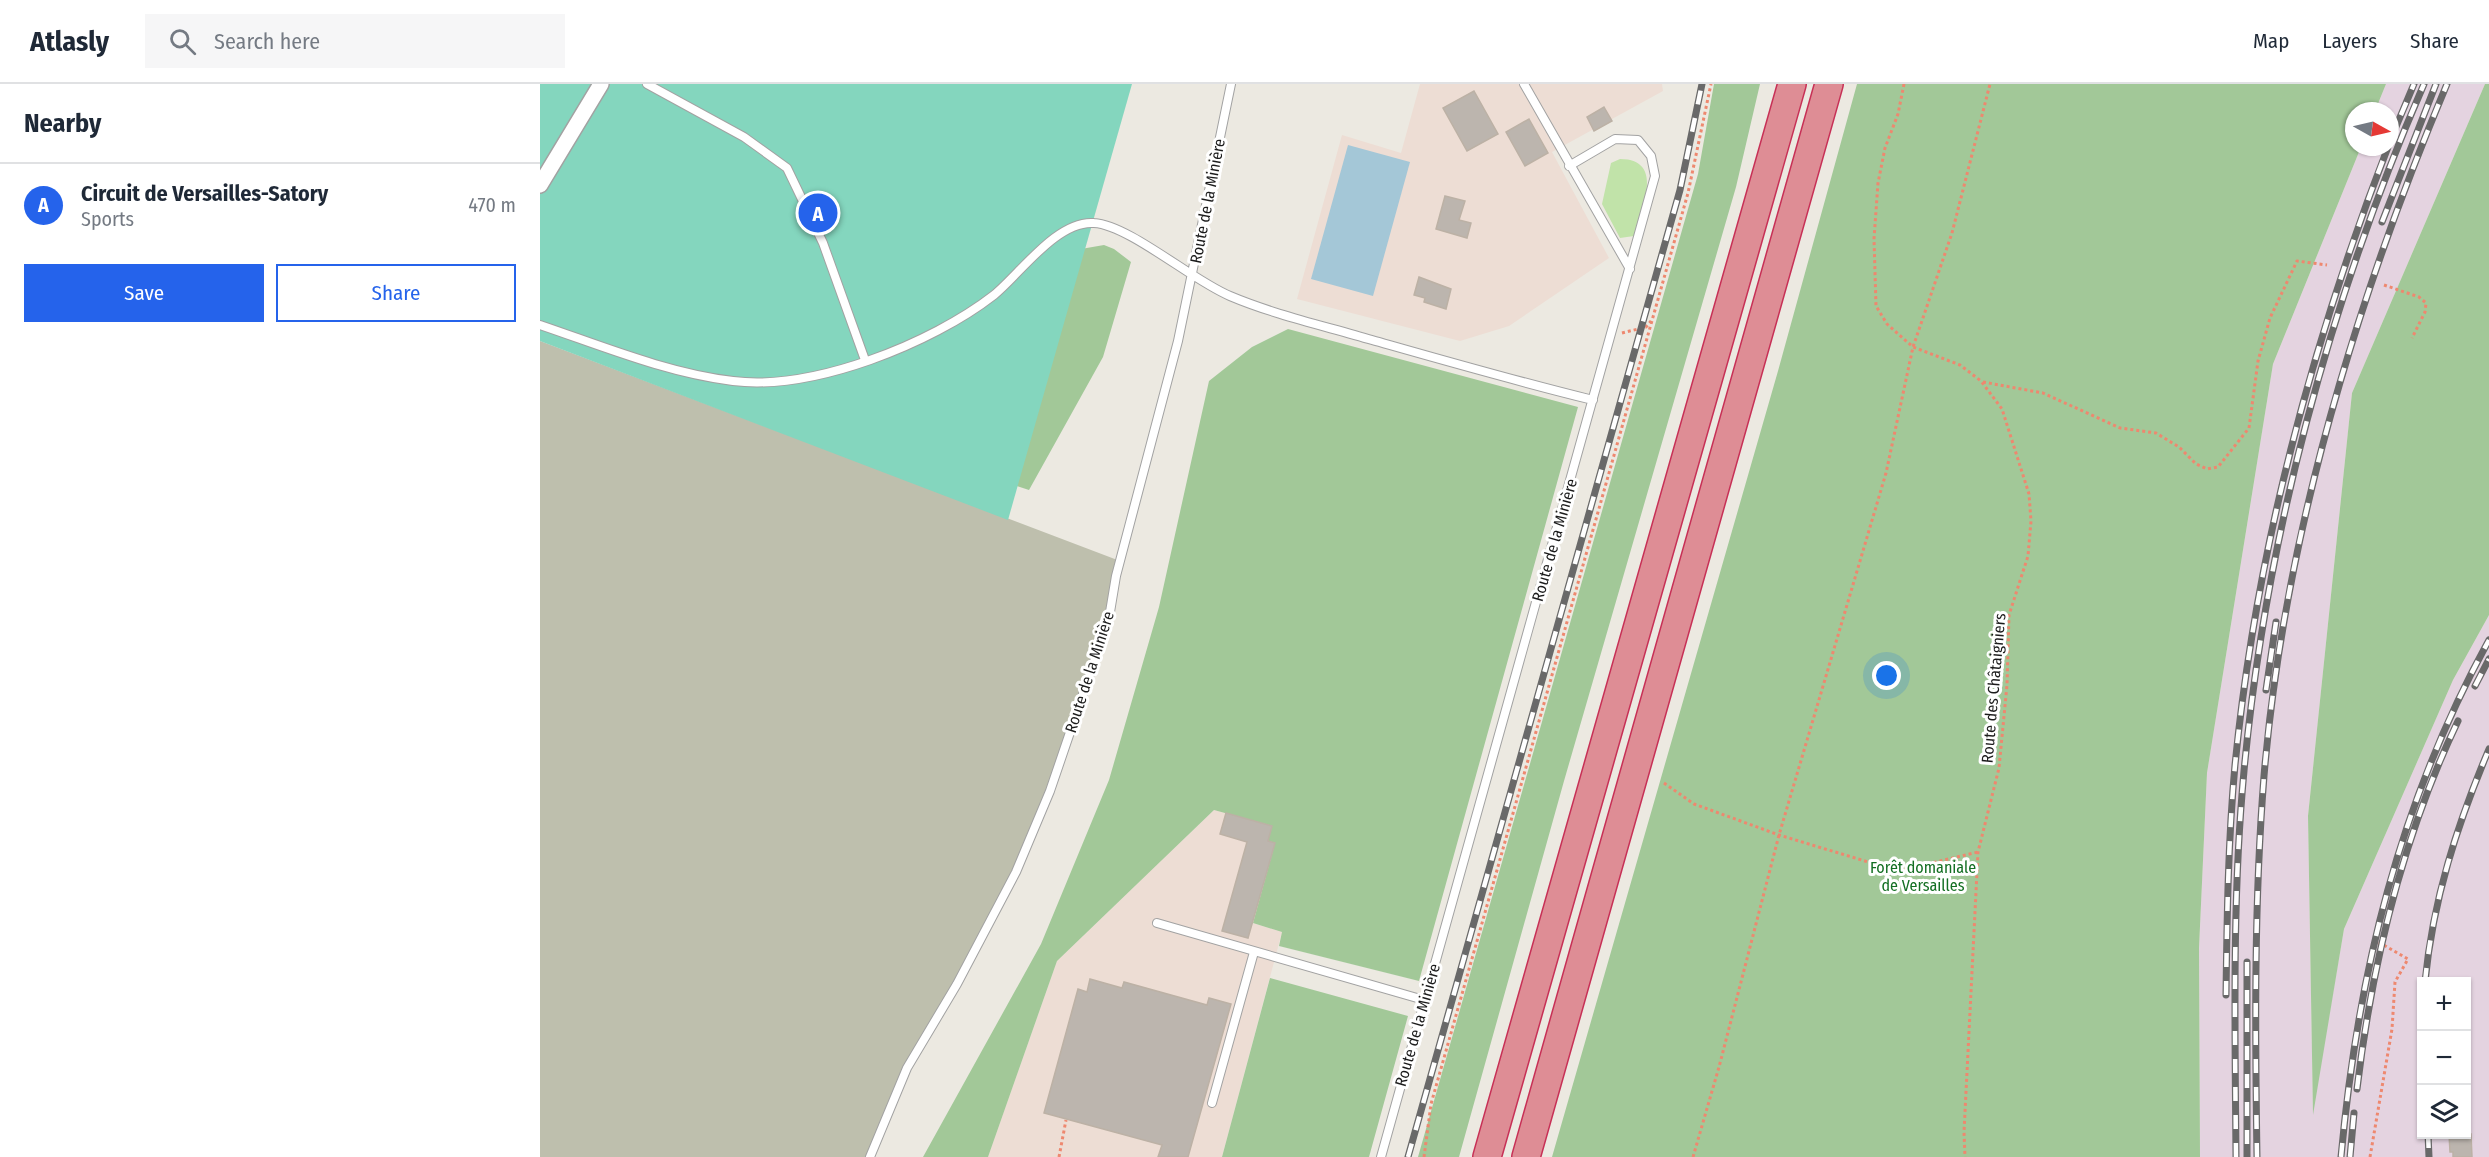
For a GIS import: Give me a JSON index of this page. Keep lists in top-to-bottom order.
{
  "streets": {
    "lane": ["Route de la Minière"],
    "path": ["Route des Châtaigniers"]
  },
  "parks": ["Forêt domaniale de Versailles"],
  "north": "right",
  "page": {
    "header": "Atlasly",
    "search": "Search here",
    "nav": ["Map", "Layers", "Share"],
    "heading": "Nearby",
    "list": [
      {
        "mark": "A",
        "name": "Circuit de Versailles-Satory",
        "note": "Sports",
        "value": "470 m"
      }
    ],
    "pins": "A",
    "buttons": ["Save", "Share"],
    "map_buttons": ["+", "−"]
  }
}
